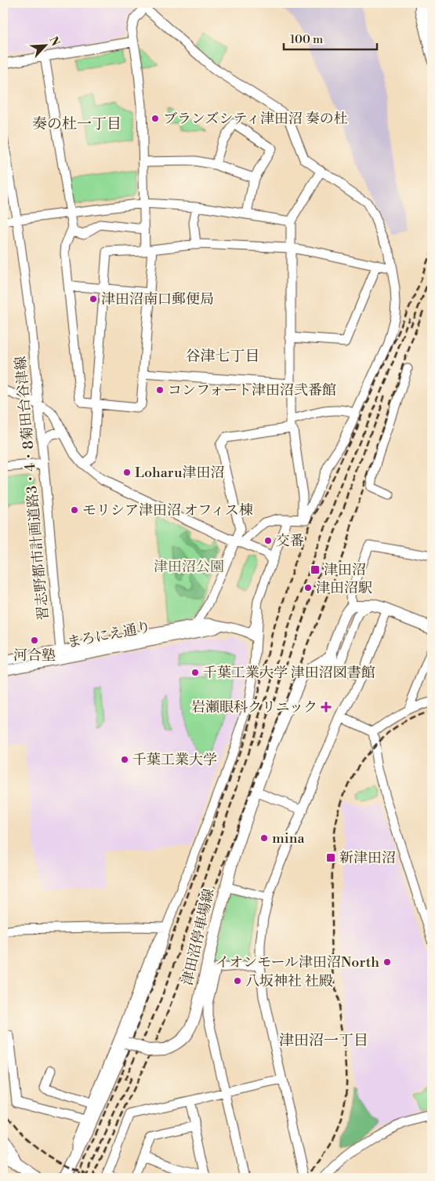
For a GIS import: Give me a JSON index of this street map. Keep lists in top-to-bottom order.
{
  "streets": {
    "main road": ["津田沼停車場線"],
    "street": ["習志野都市計画道路3・4・8菊田台谷津線", "まろにえ通り"]
  },
  "crossings": [
    ["習志野都市計画道路3・4・8菊田台谷津線", "まろにえ通り"]
  ],
  "districts": ["奏の杜一丁目", "谷津七丁目", "津田沼一丁目"],
  "parks": ["津田沼公園"],
  "places": {
    "other": [
      "ブランズシティ津田沼 奏の杜",
      "津田沼南口郵便局",
      "コンフォート津田沼弐番館",
      "Loharu津田沼",
      "モリシア津田沼 オフィス棟",
      "交番",
      "津田沼駅",
      "河合塾",
      "千葉工業大学 津田沼図書館",
      "千葉工業大学",
      "mina",
      "イオンモール津田沼North",
      "八坂神社 社殿"
    ],
    "transit": ["津田沼", "新津田沼"],
    "health": ["岩瀬眼科クリニック"]
  },
  "scale_bar": "100 m",
  "north": "top right"
}
